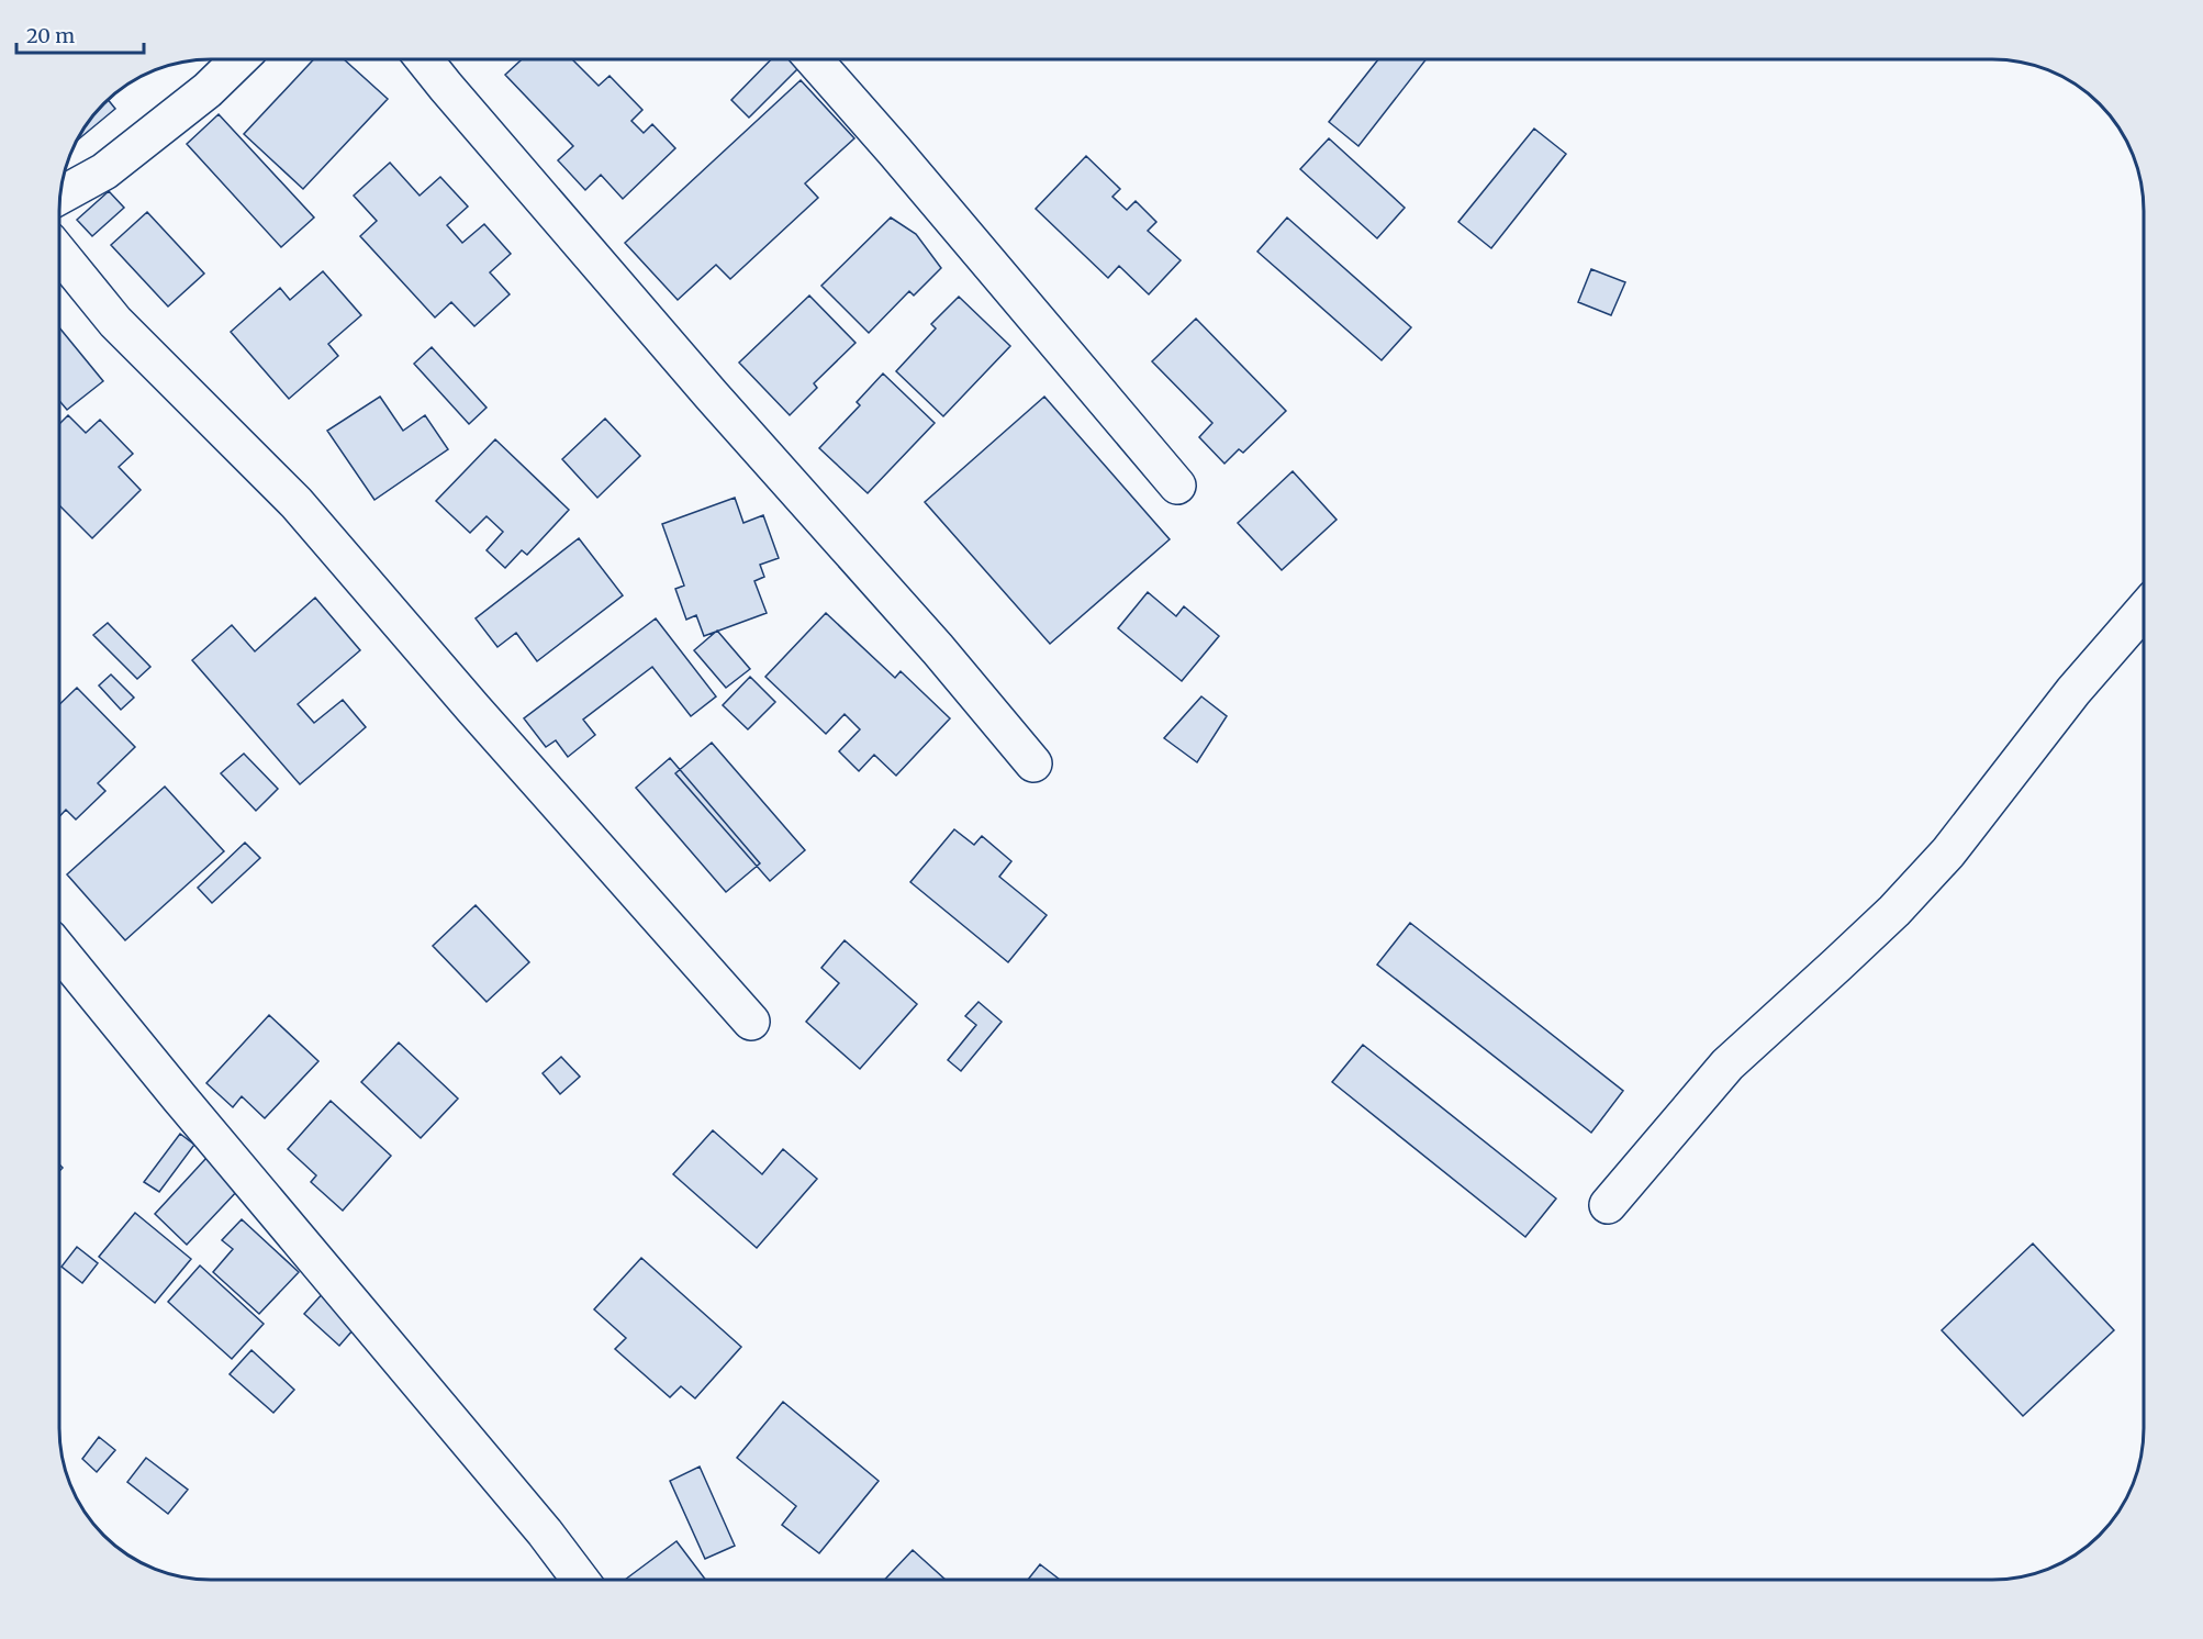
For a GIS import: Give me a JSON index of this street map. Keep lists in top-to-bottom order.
{
  "scale_bar": "20 m"
}
